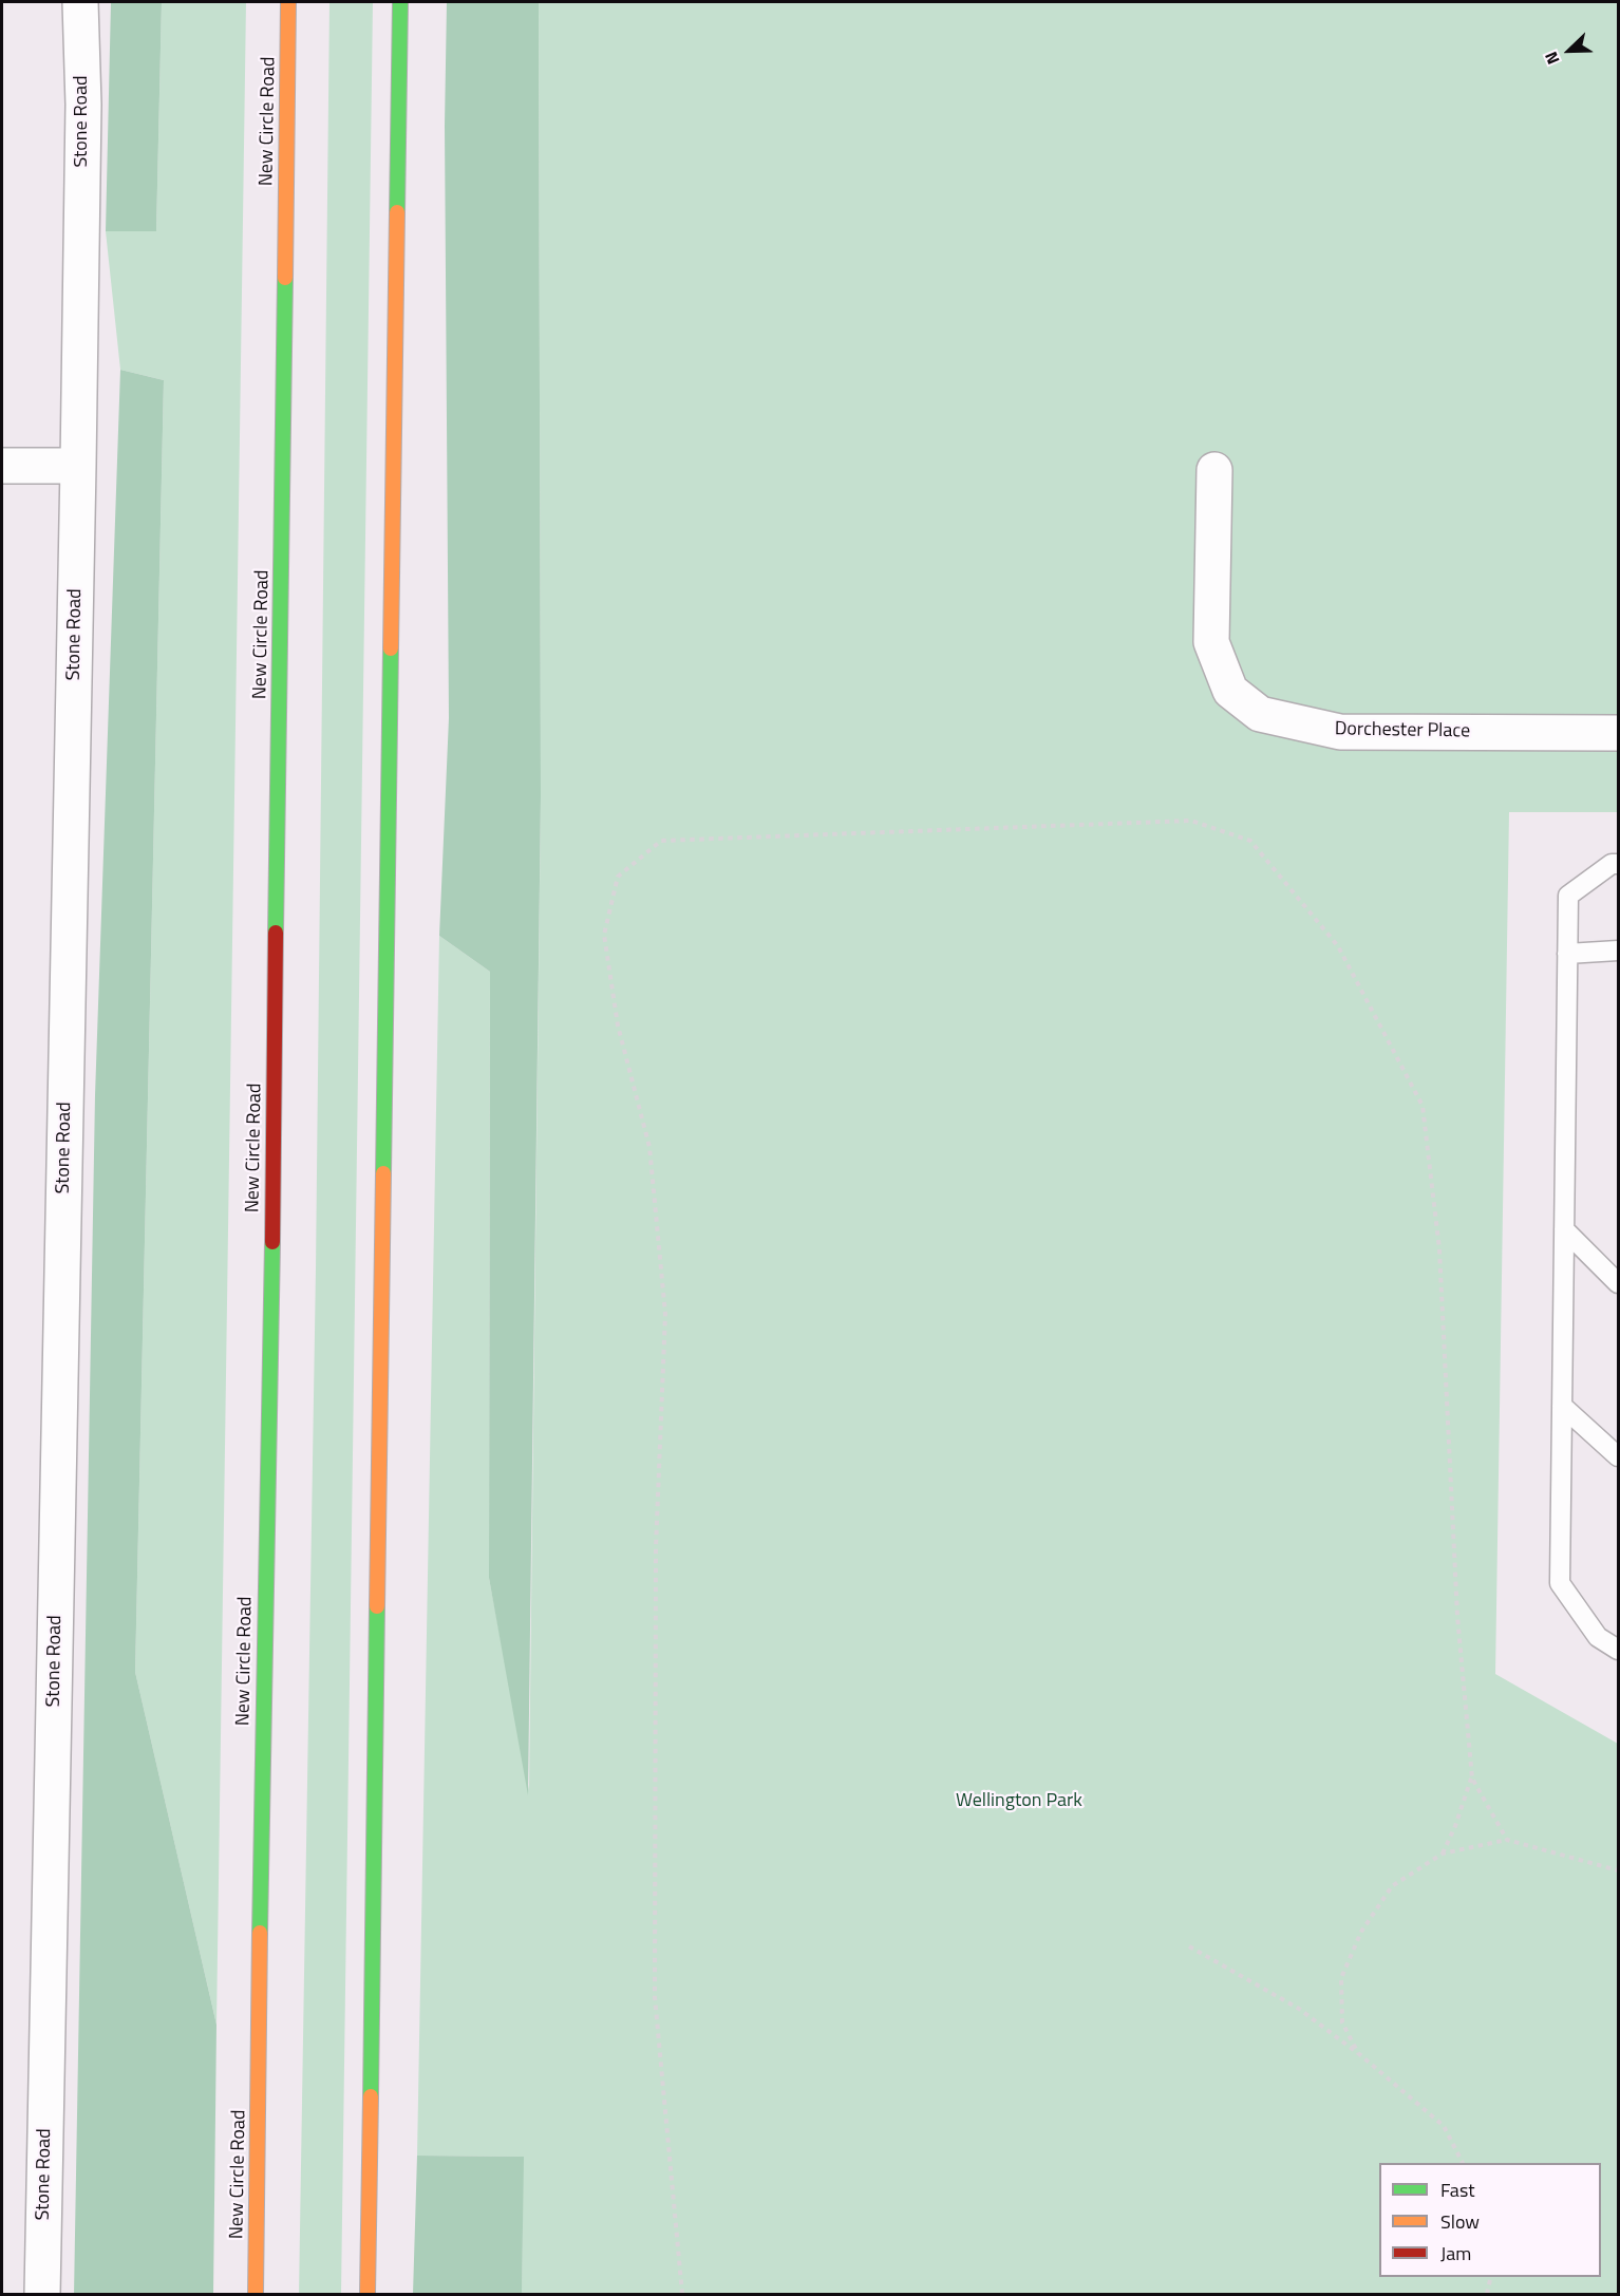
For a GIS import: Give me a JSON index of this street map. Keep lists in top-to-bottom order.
{
  "streets": {
    "highway": ["New Circle Road"],
    "street": ["Stone Road", "Dorchester Place"]
  },
  "parks": ["Wellington Park"],
  "legend": ["Fast", "Slow", "Jam"],
  "north": "bottom left"
}
